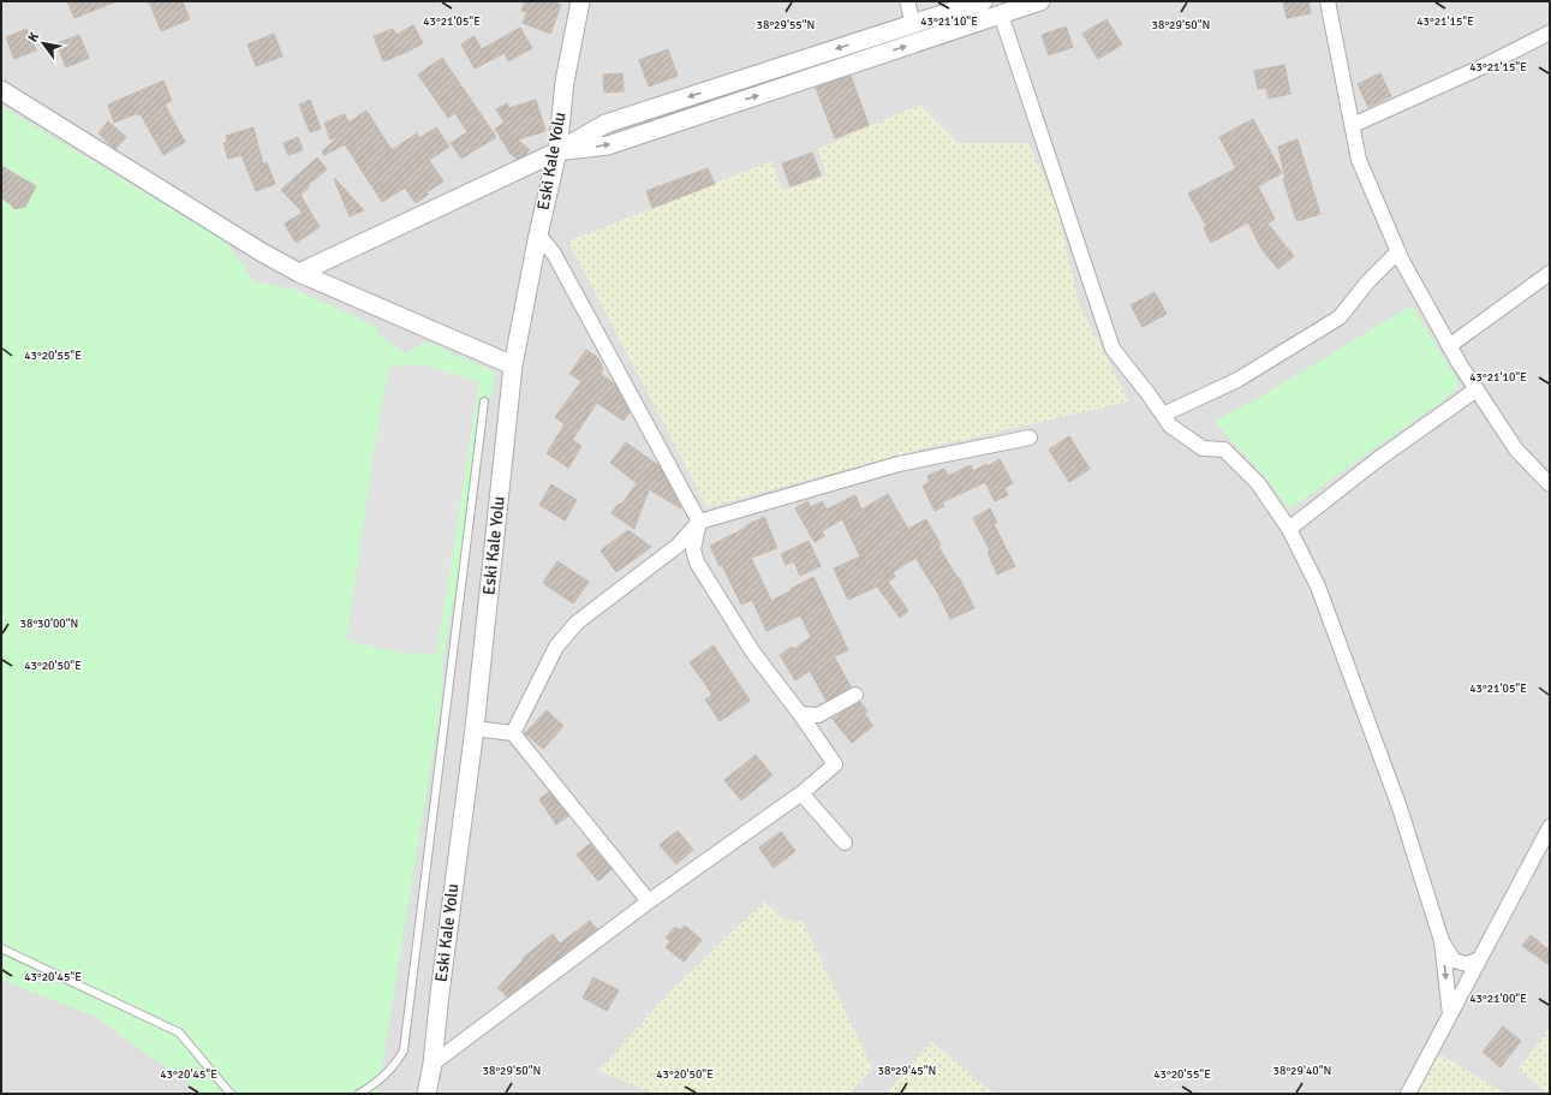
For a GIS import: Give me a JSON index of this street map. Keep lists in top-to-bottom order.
{
  "streets": {
    "street": ["Eski Kale Yolu"]
  },
  "north": "top left",
  "coordinates": [
    "43°21'05\"E",
    "43°21'10\"E",
    "43°21'15\"E",
    "38°29'55\"N",
    "38°29'50\"N",
    "43°20'55\"E",
    "38°30'00\"N",
    "43°20'50\"E",
    "43°20'45\"E",
    "43°21'00\"E",
    "38°29'45\"N",
    "38°29'40\"N"
  ]
}
